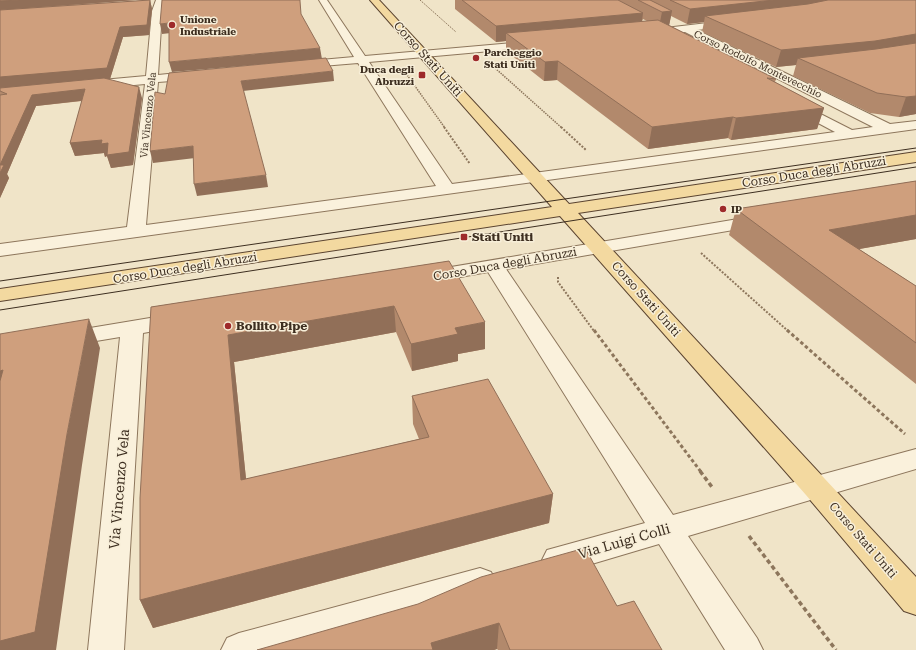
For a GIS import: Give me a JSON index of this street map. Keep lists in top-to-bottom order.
{
  "streets": {
    "main road": ["Corso Stati Uniti", "Corso Duca degli Abruzzi"],
    "street": ["Corso Rodolfo Montevecchio", "Via Vincenzo Vela", "Via Luigi Colli"]
  },
  "crossings": [
    ["Corso Stati Uniti", "Corso Duca degli Abruzzi"],
    ["Corso Stati Uniti", "Via Luigi Colli"]
  ],
  "places": {
    "other": [
      "Unione Industriale",
      "Parcheggio Stati Uniti",
      "IP",
      "Bollito Pipe"
    ],
    "transit": ["Duca degli Abruzzi", "Stati Uniti"]
  }
}
